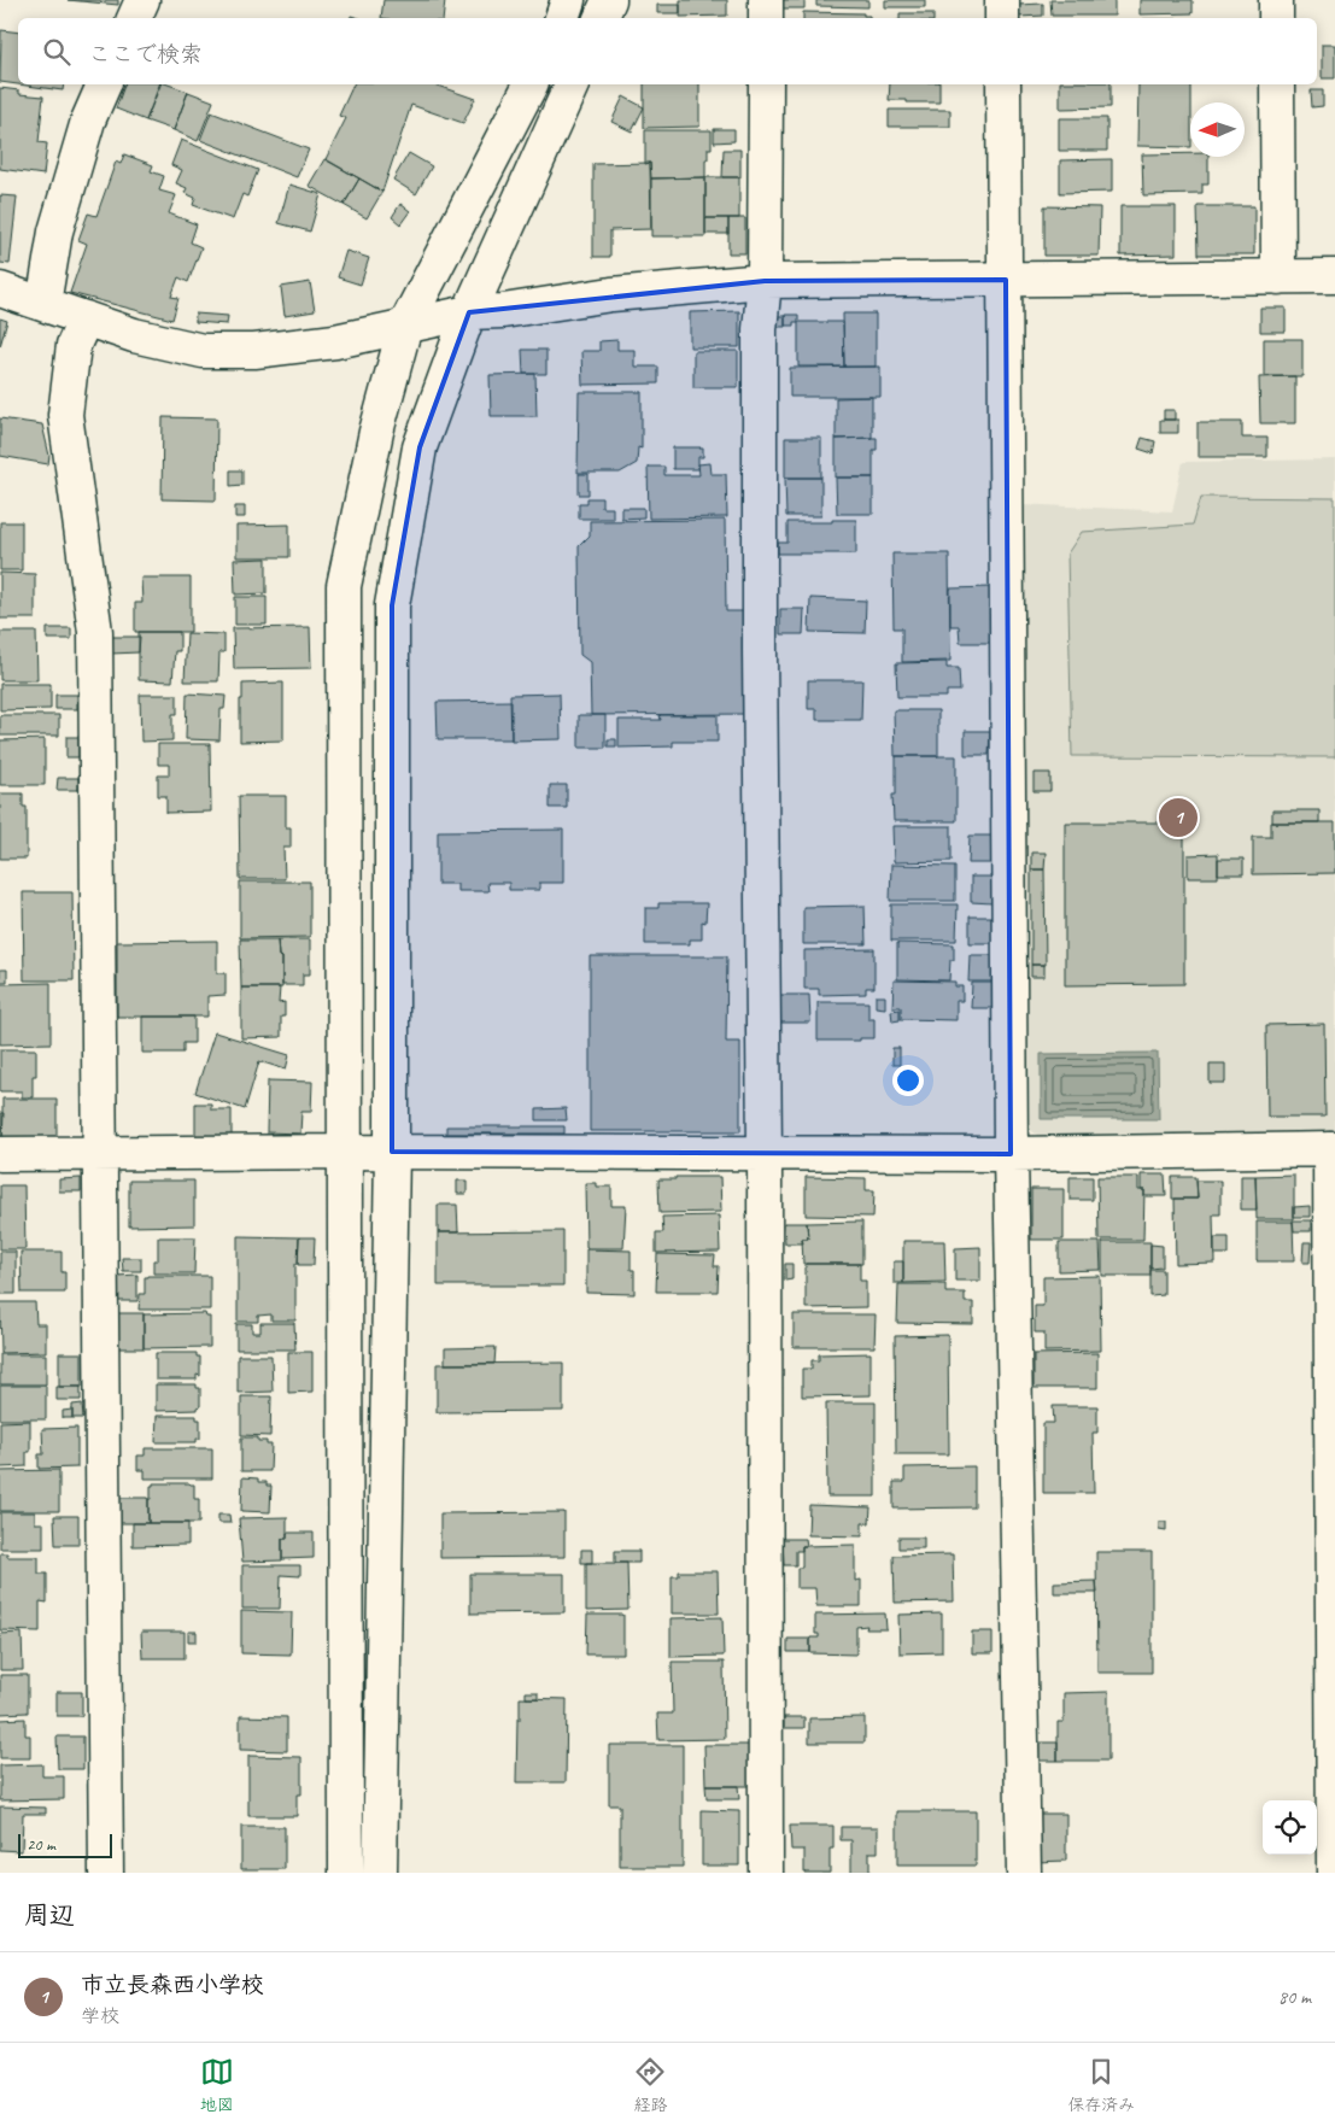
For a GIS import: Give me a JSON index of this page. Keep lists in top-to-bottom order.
{
  "scale_bar": "20 m",
  "north": "left",
  "page": {
    "search": "ここで検索",
    "pins": "1",
    "scale": "20 m",
    "heading": "周辺",
    "list": [
      {
        "mark": "1",
        "name": "市立長森西小学校",
        "note": "学校",
        "value": "80 m"
      }
    ],
    "nav": ["地図", "経路", "保存済み"]
  }
}
